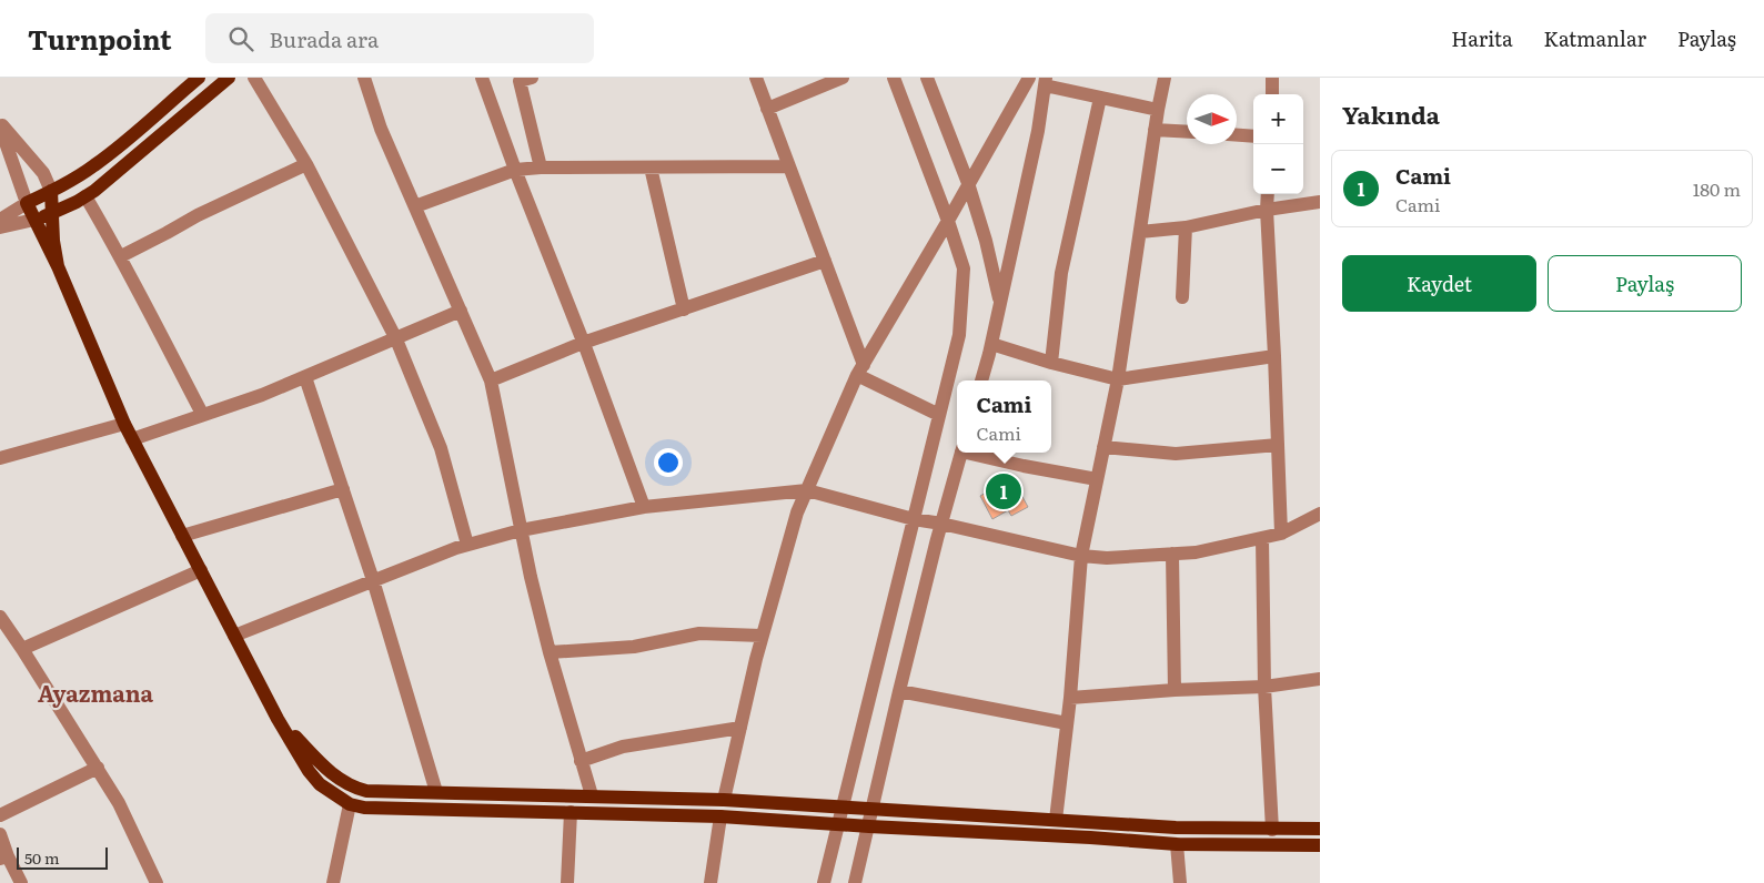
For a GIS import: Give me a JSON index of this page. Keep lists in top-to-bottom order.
{
  "districts": ["Ayazmana"],
  "scale_bar": "50 m",
  "north": "right",
  "page": {
    "header": "Turnpoint",
    "search": "Burada ara",
    "nav": ["Harita", "Katmanlar", "Paylaş"],
    "heading": "Yakında",
    "map_buttons": ["+", "−"],
    "list": [
      {
        "mark": "1",
        "name": "Cami",
        "note": "Cami",
        "value": "180 m"
      }
    ],
    "buttons": ["Kaydet", "Paylaş"],
    "popup": ["Cami", "Cami"],
    "pins": "1",
    "scale": "50 m"
  }
}
